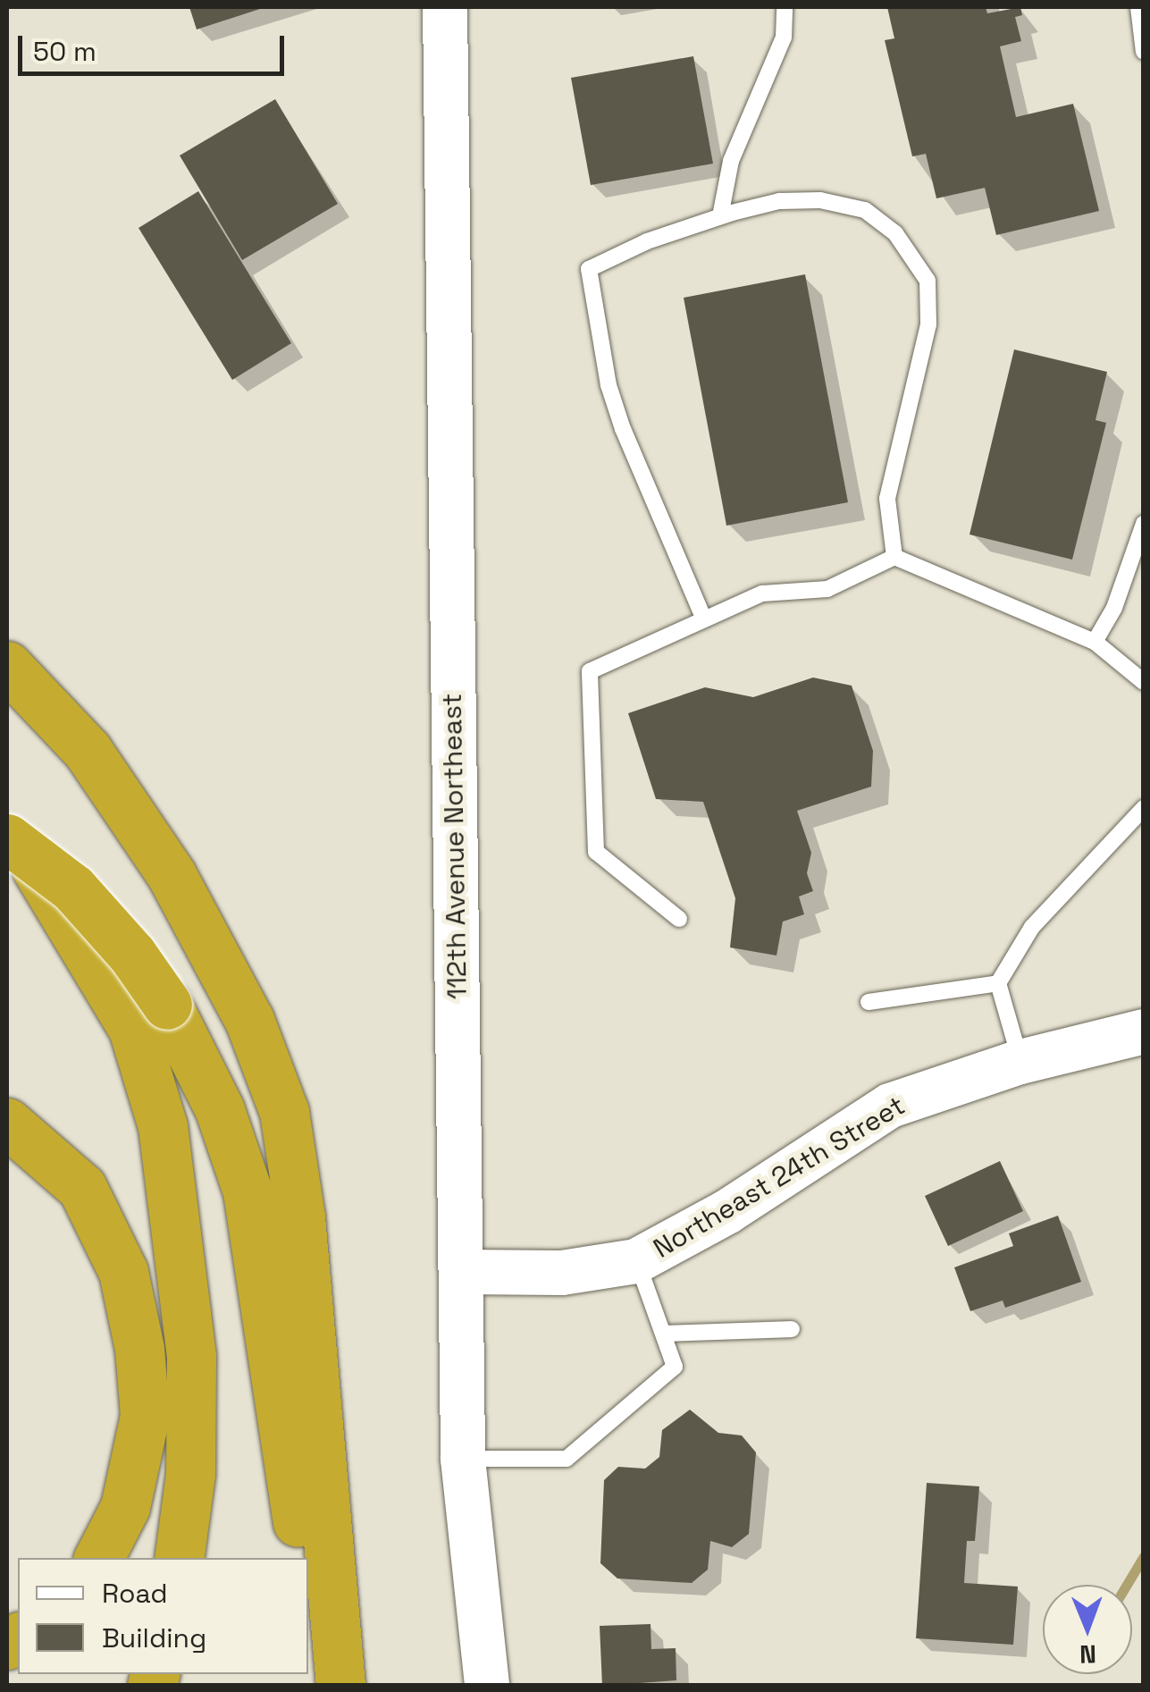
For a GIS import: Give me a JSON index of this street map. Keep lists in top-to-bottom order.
{
  "streets": {
    "main road": ["112th Avenue Northeast", "Northeast 24th Street"]
  },
  "crossings": [
    ["112th Avenue Northeast", "Northeast 24th Street"]
  ],
  "legend": ["Road", "Building"],
  "scale_bar": "50 m",
  "north": "bottom"
}
